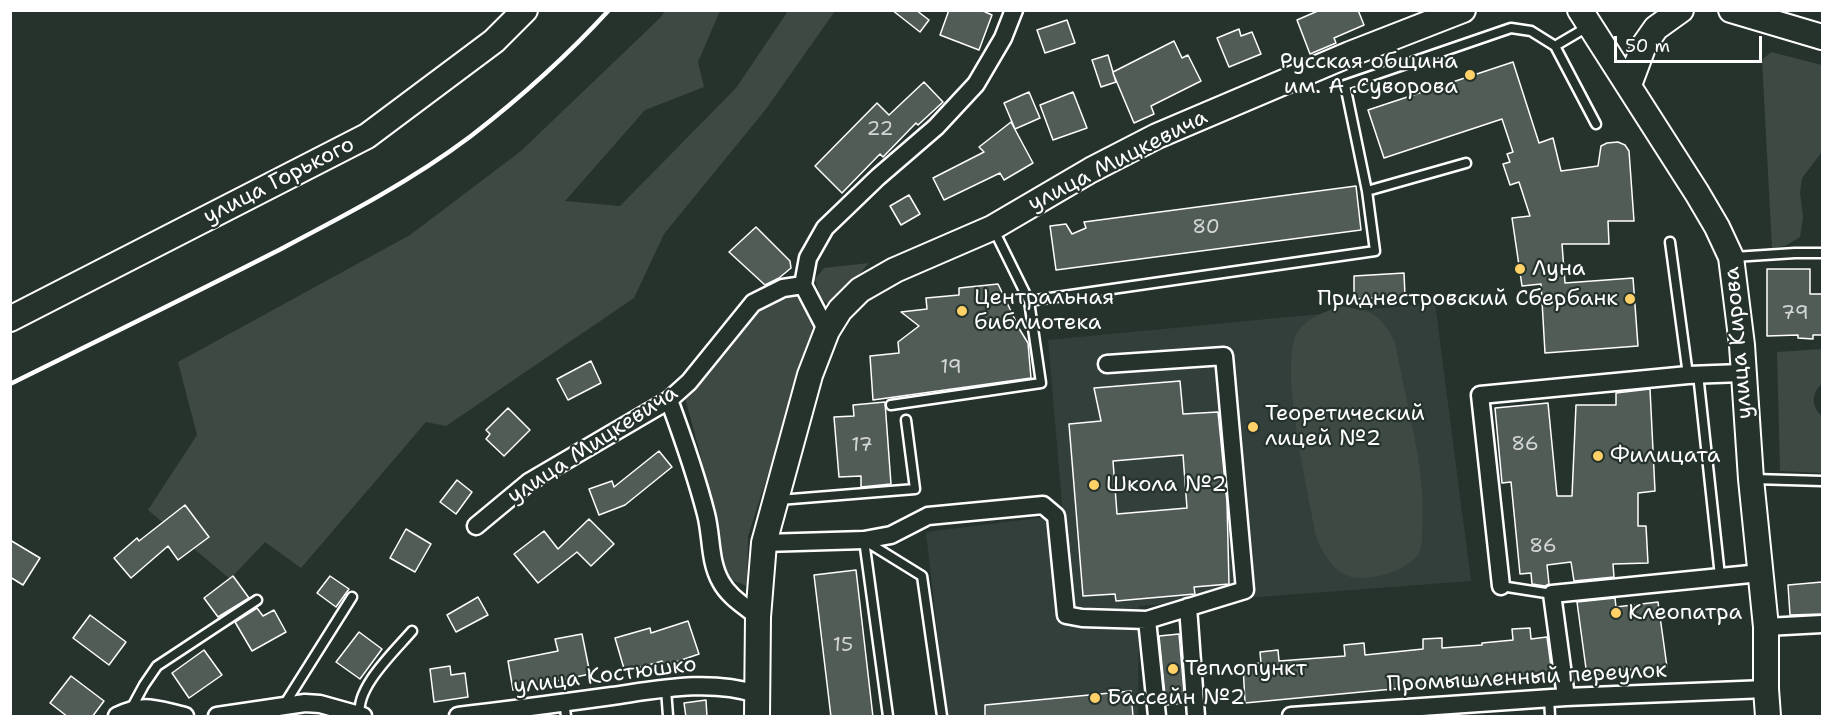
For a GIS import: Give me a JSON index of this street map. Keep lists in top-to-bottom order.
{
  "streets": {
    "main road": ["улица Мицкевича", "улица Горького", "улица Кирова"],
    "street": ["улица Костюшко", "Промышленный переулок"]
  },
  "crossings": [
    ["улица Мицкевича", "улица Костюшко"],
    ["улица Кирова", "Промышленный переулок"]
  ],
  "places": [
    "Русская община им. А .Суворова",
    "Луна",
    "Приднестровский Сбербанк",
    "Центральная библиотека",
    "Теоретический лицей №2",
    "Филицата",
    "Школа №2",
    "Клеопатра",
    "Теплопункт",
    "Бассейн №2"
  ],
  "house_numbers": [
    "22",
    "80",
    "79",
    "19",
    "86",
    "17",
    "86",
    "15"
  ],
  "scale_bar": "50 m"
}
